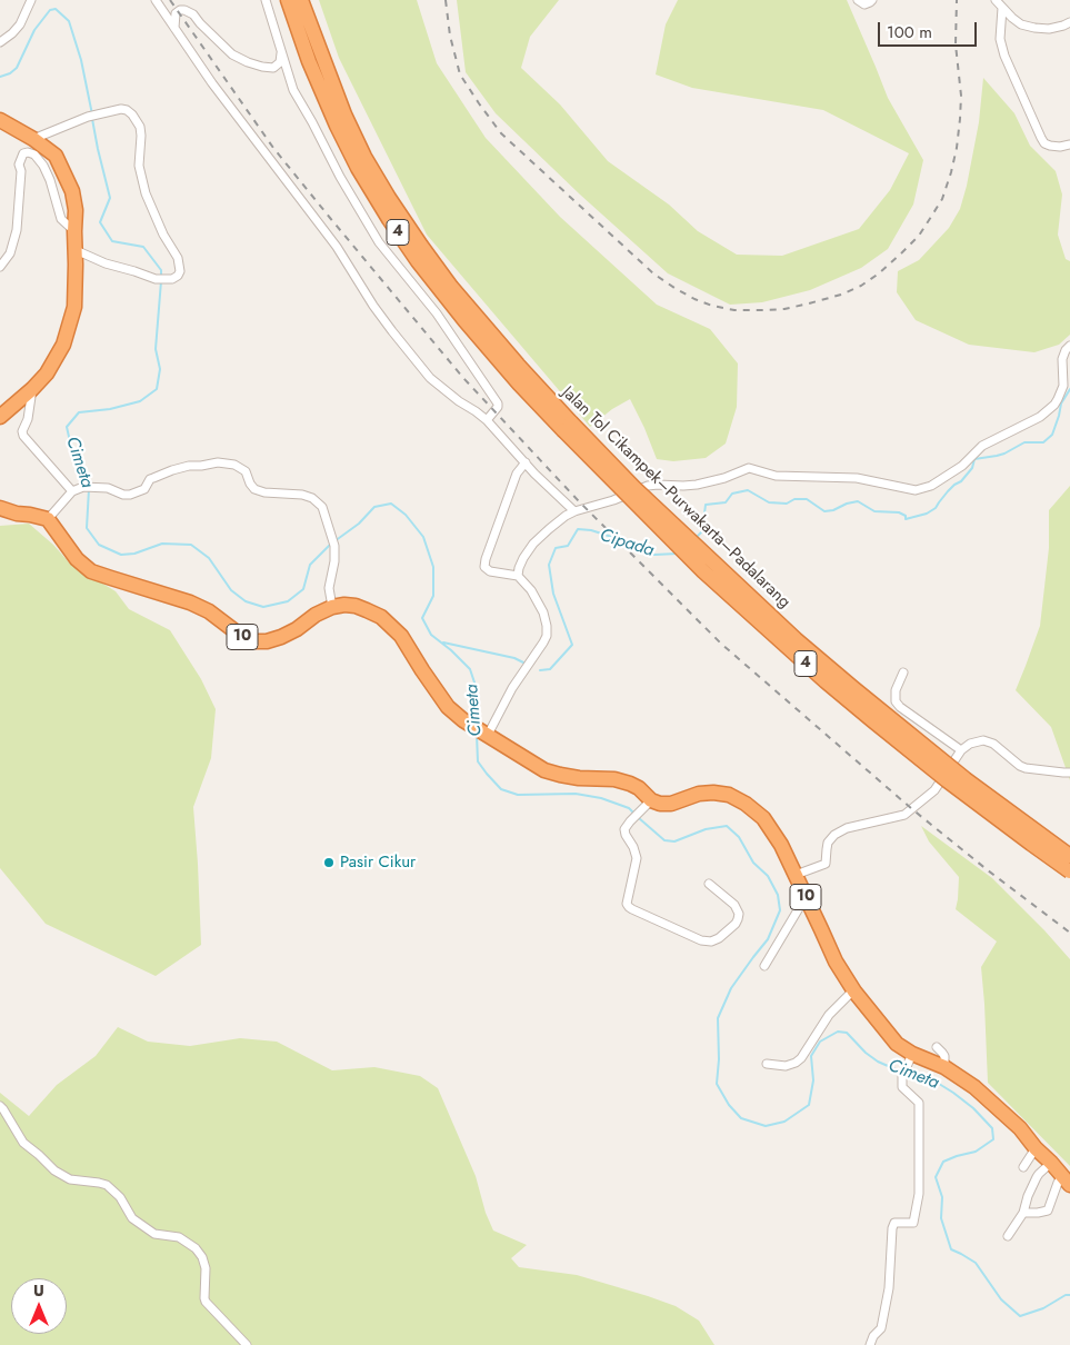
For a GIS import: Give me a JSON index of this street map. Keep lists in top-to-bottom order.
{
  "streets": {
    "highway": ["4", "Jalan Tol Cikampek–Purwakarta–Padalarang", "10"]
  },
  "water": ["Cimeta", "Cipada"],
  "places": ["Pasir Cikur"],
  "scale_bar": "100 m",
  "north": "top"
}
